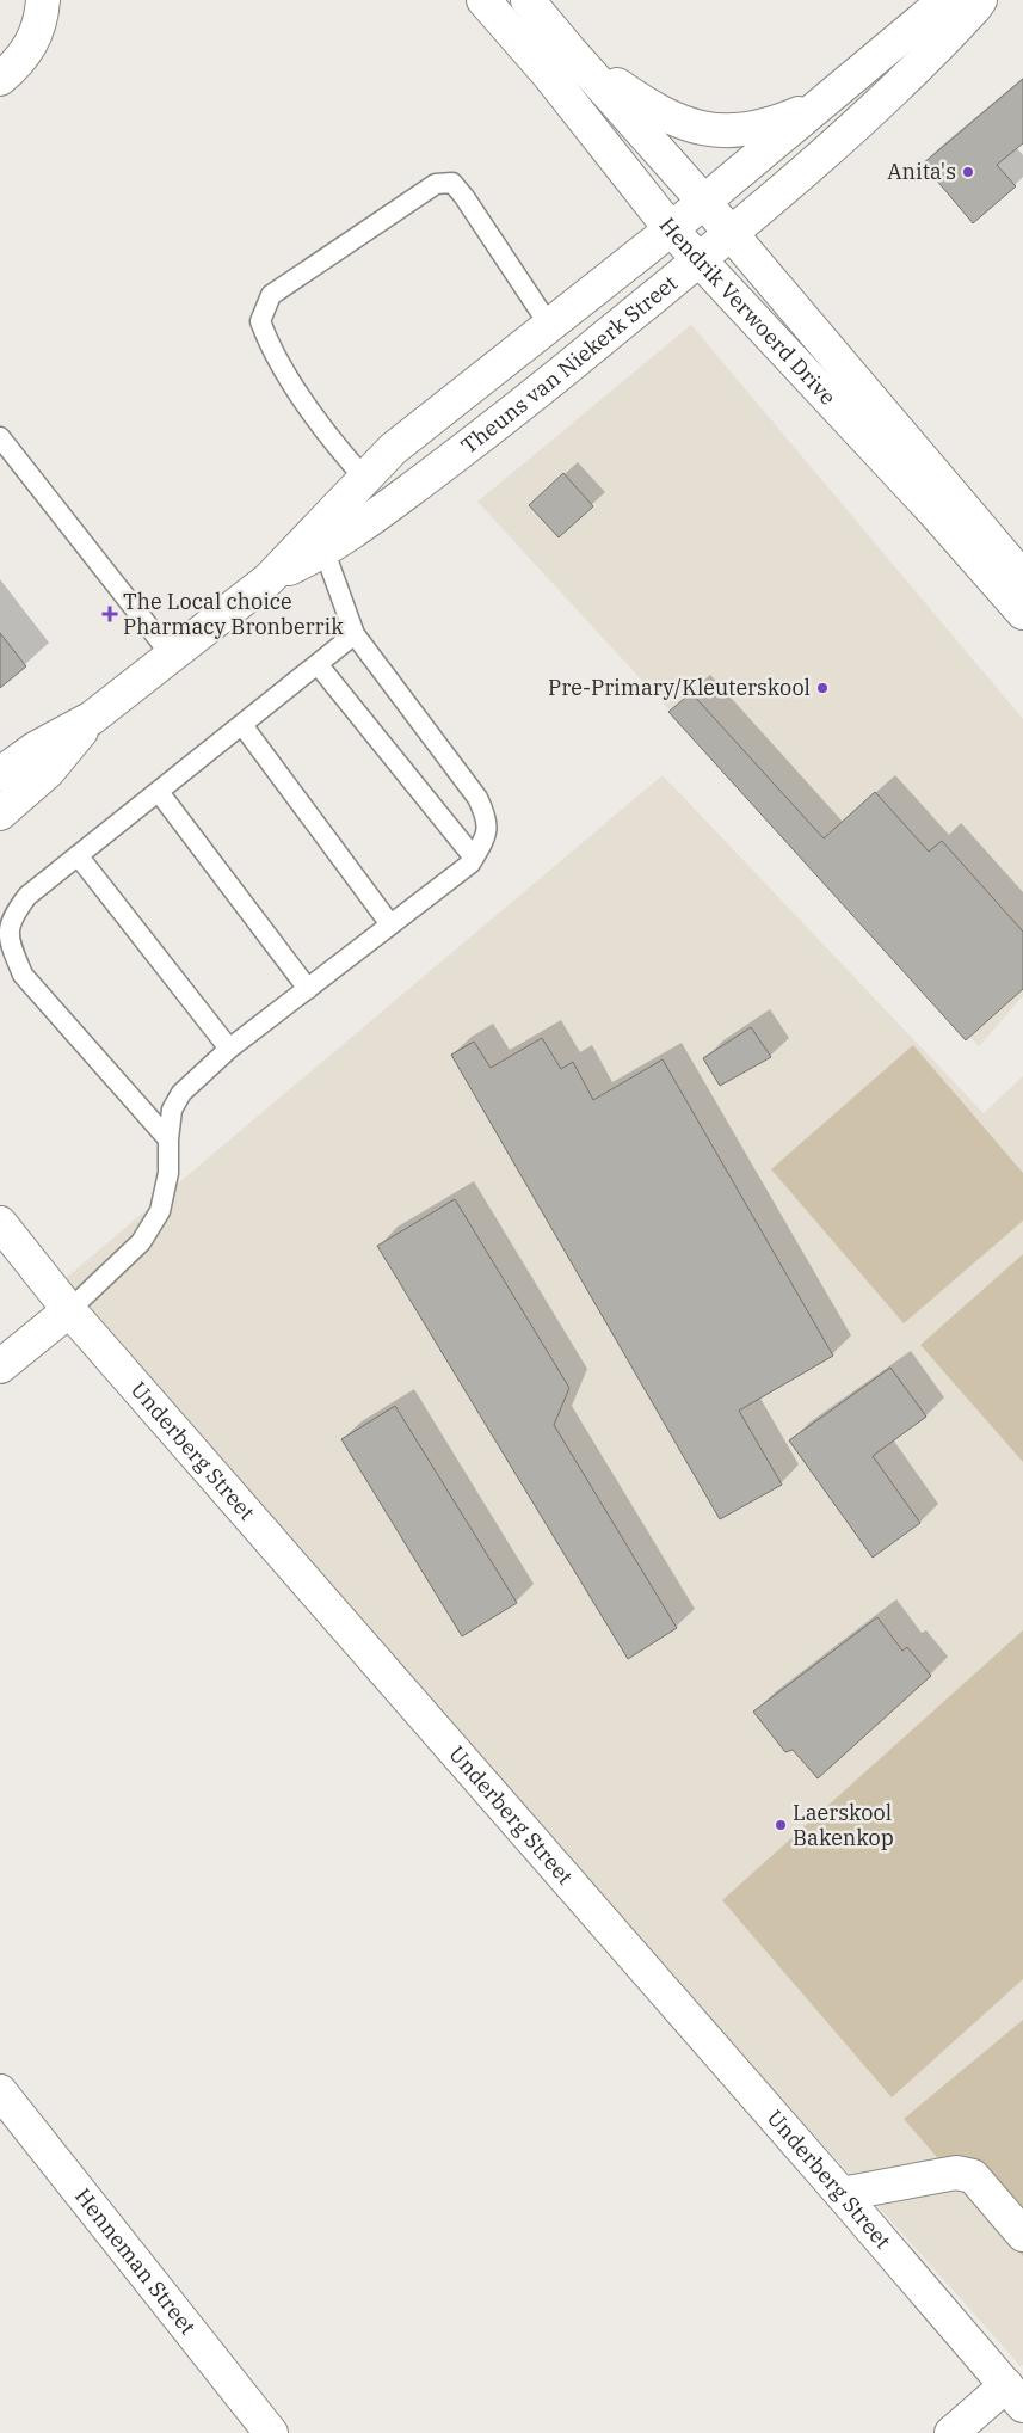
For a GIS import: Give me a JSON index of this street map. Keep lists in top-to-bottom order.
{
  "streets": {
    "street": [
      "Hendrik Verwoerd Drive",
      "Theuns van Niekerk Street",
      "Underberg Street",
      "Henneman Street"
    ]
  },
  "crossings": [
    ["Hendrik Verwoerd Drive", "Theuns van Niekerk Street"]
  ],
  "places": {
    "other": ["Anita's", "Pre-Primary/Kleuterskool", "Laerskool Bakenkop"],
    "health": ["The Local choice Pharmacy Bronberrik"]
  }
}
